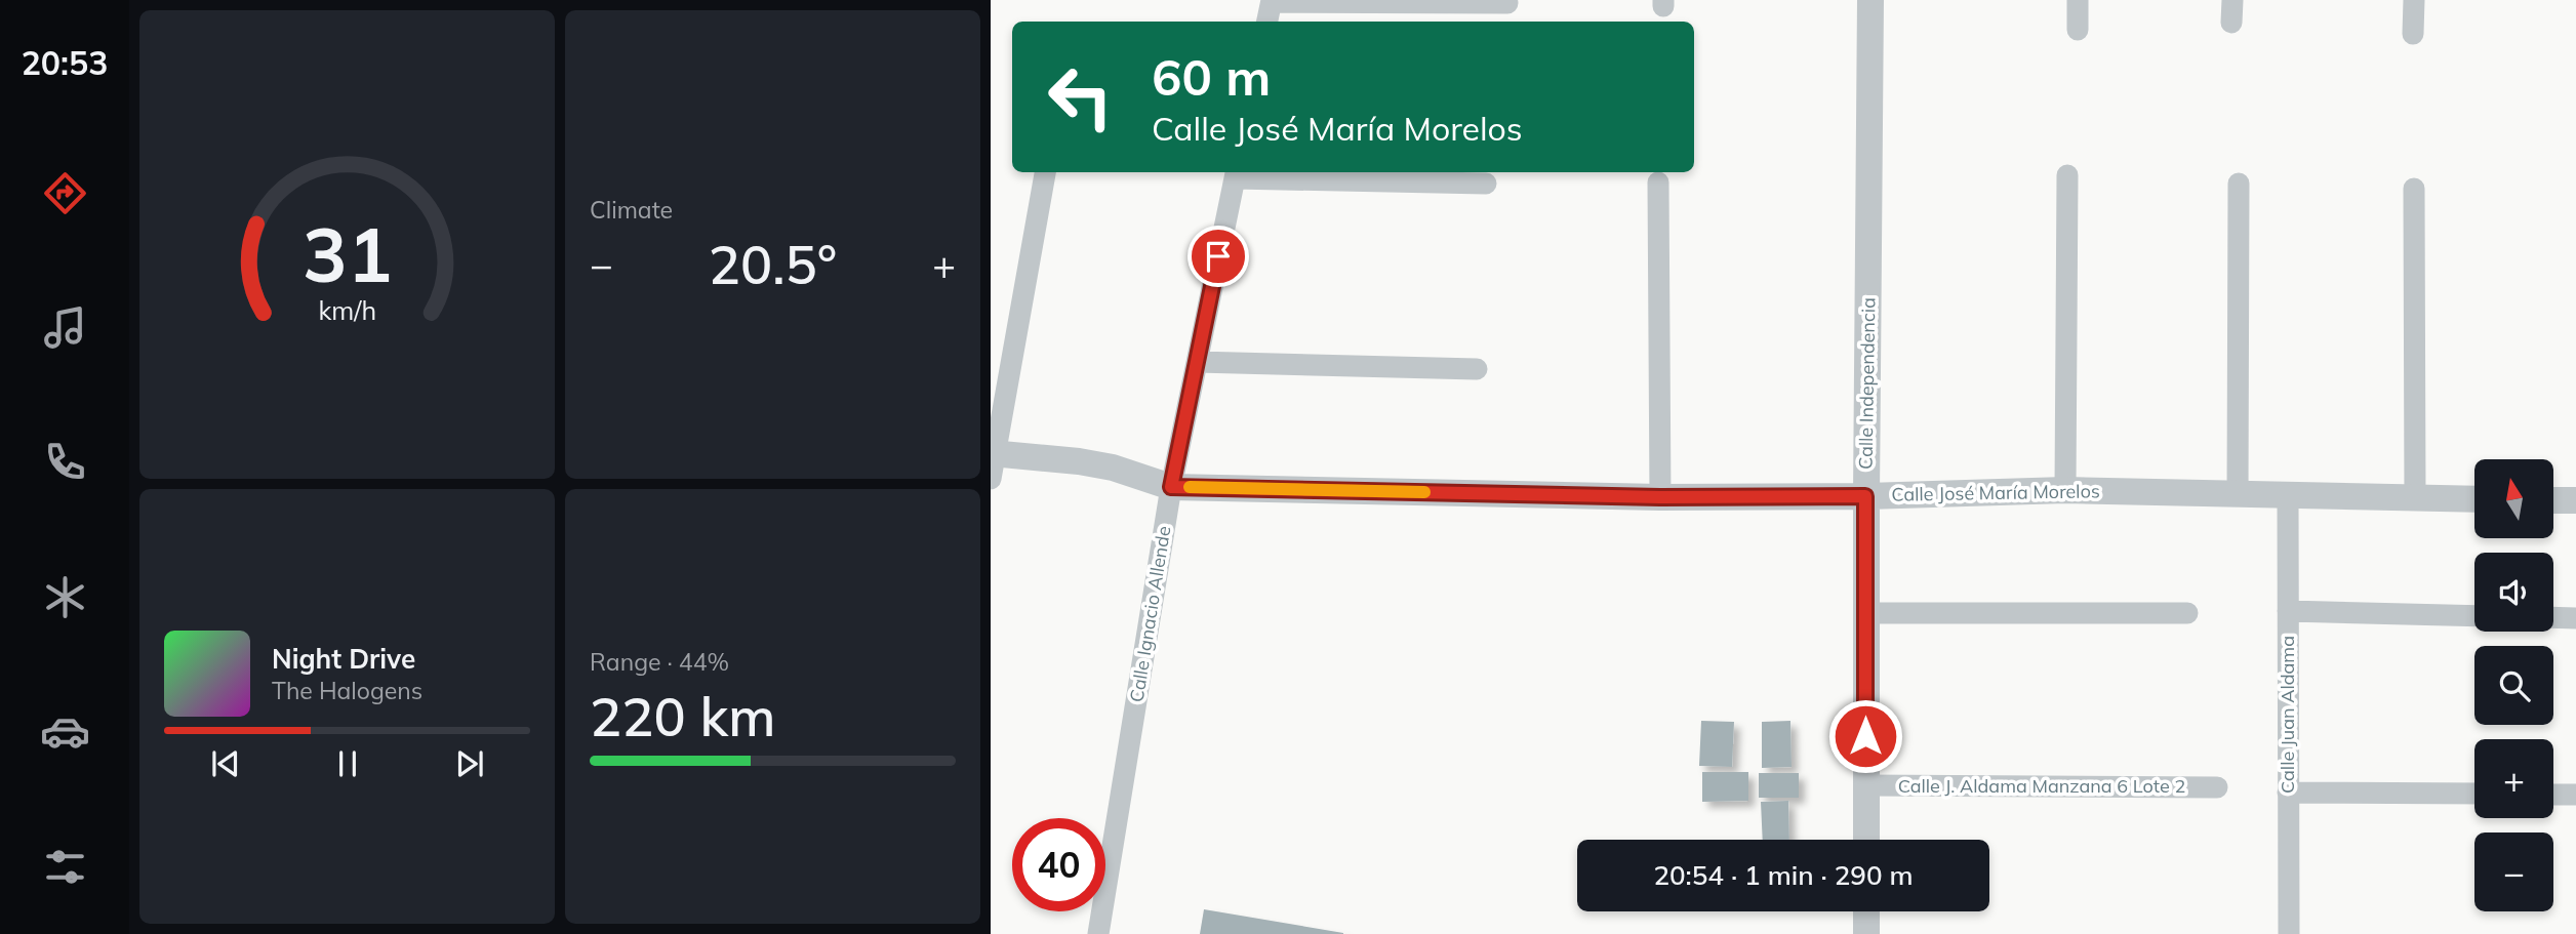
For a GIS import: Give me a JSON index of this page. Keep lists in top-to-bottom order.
{
  "streets": {
    "street": [
      "Calle Independencia",
      "Calle José María Morelos",
      "Calle Ignacio Allende",
      "Calle Juan Aldama",
      "Calle J. Aldama Manzana 6 Lote 2"
    ]
  },
  "crossings": [
    ["Calle Independencia", "Calle José María Morelos"],
    ["Calle Independencia", "Calle J. Aldama Manzana 6 Lote 2"],
    ["Calle José María Morelos", "Calle Ignacio Allende"],
    ["Calle José María Morelos", "Calle Juan Aldama"]
  ],
  "north": "top",
  "page": {
    "tabs": "20:53",
    "tile": [
      "Climate",
      ["Range · 44%", "220 km"]
    ],
    "turn": ["60 m", "Calle José María Morelos"],
    "heat": ["−", "20.5°", "+"],
    "map_buttons": ["+", "−"],
    "song": ["Night Drive", "The Halogens"],
    "limit": "40",
    "trip": "20:54 · 1 min · 290 m",
    "gauge": ["31", "km/h"]
  }
}
